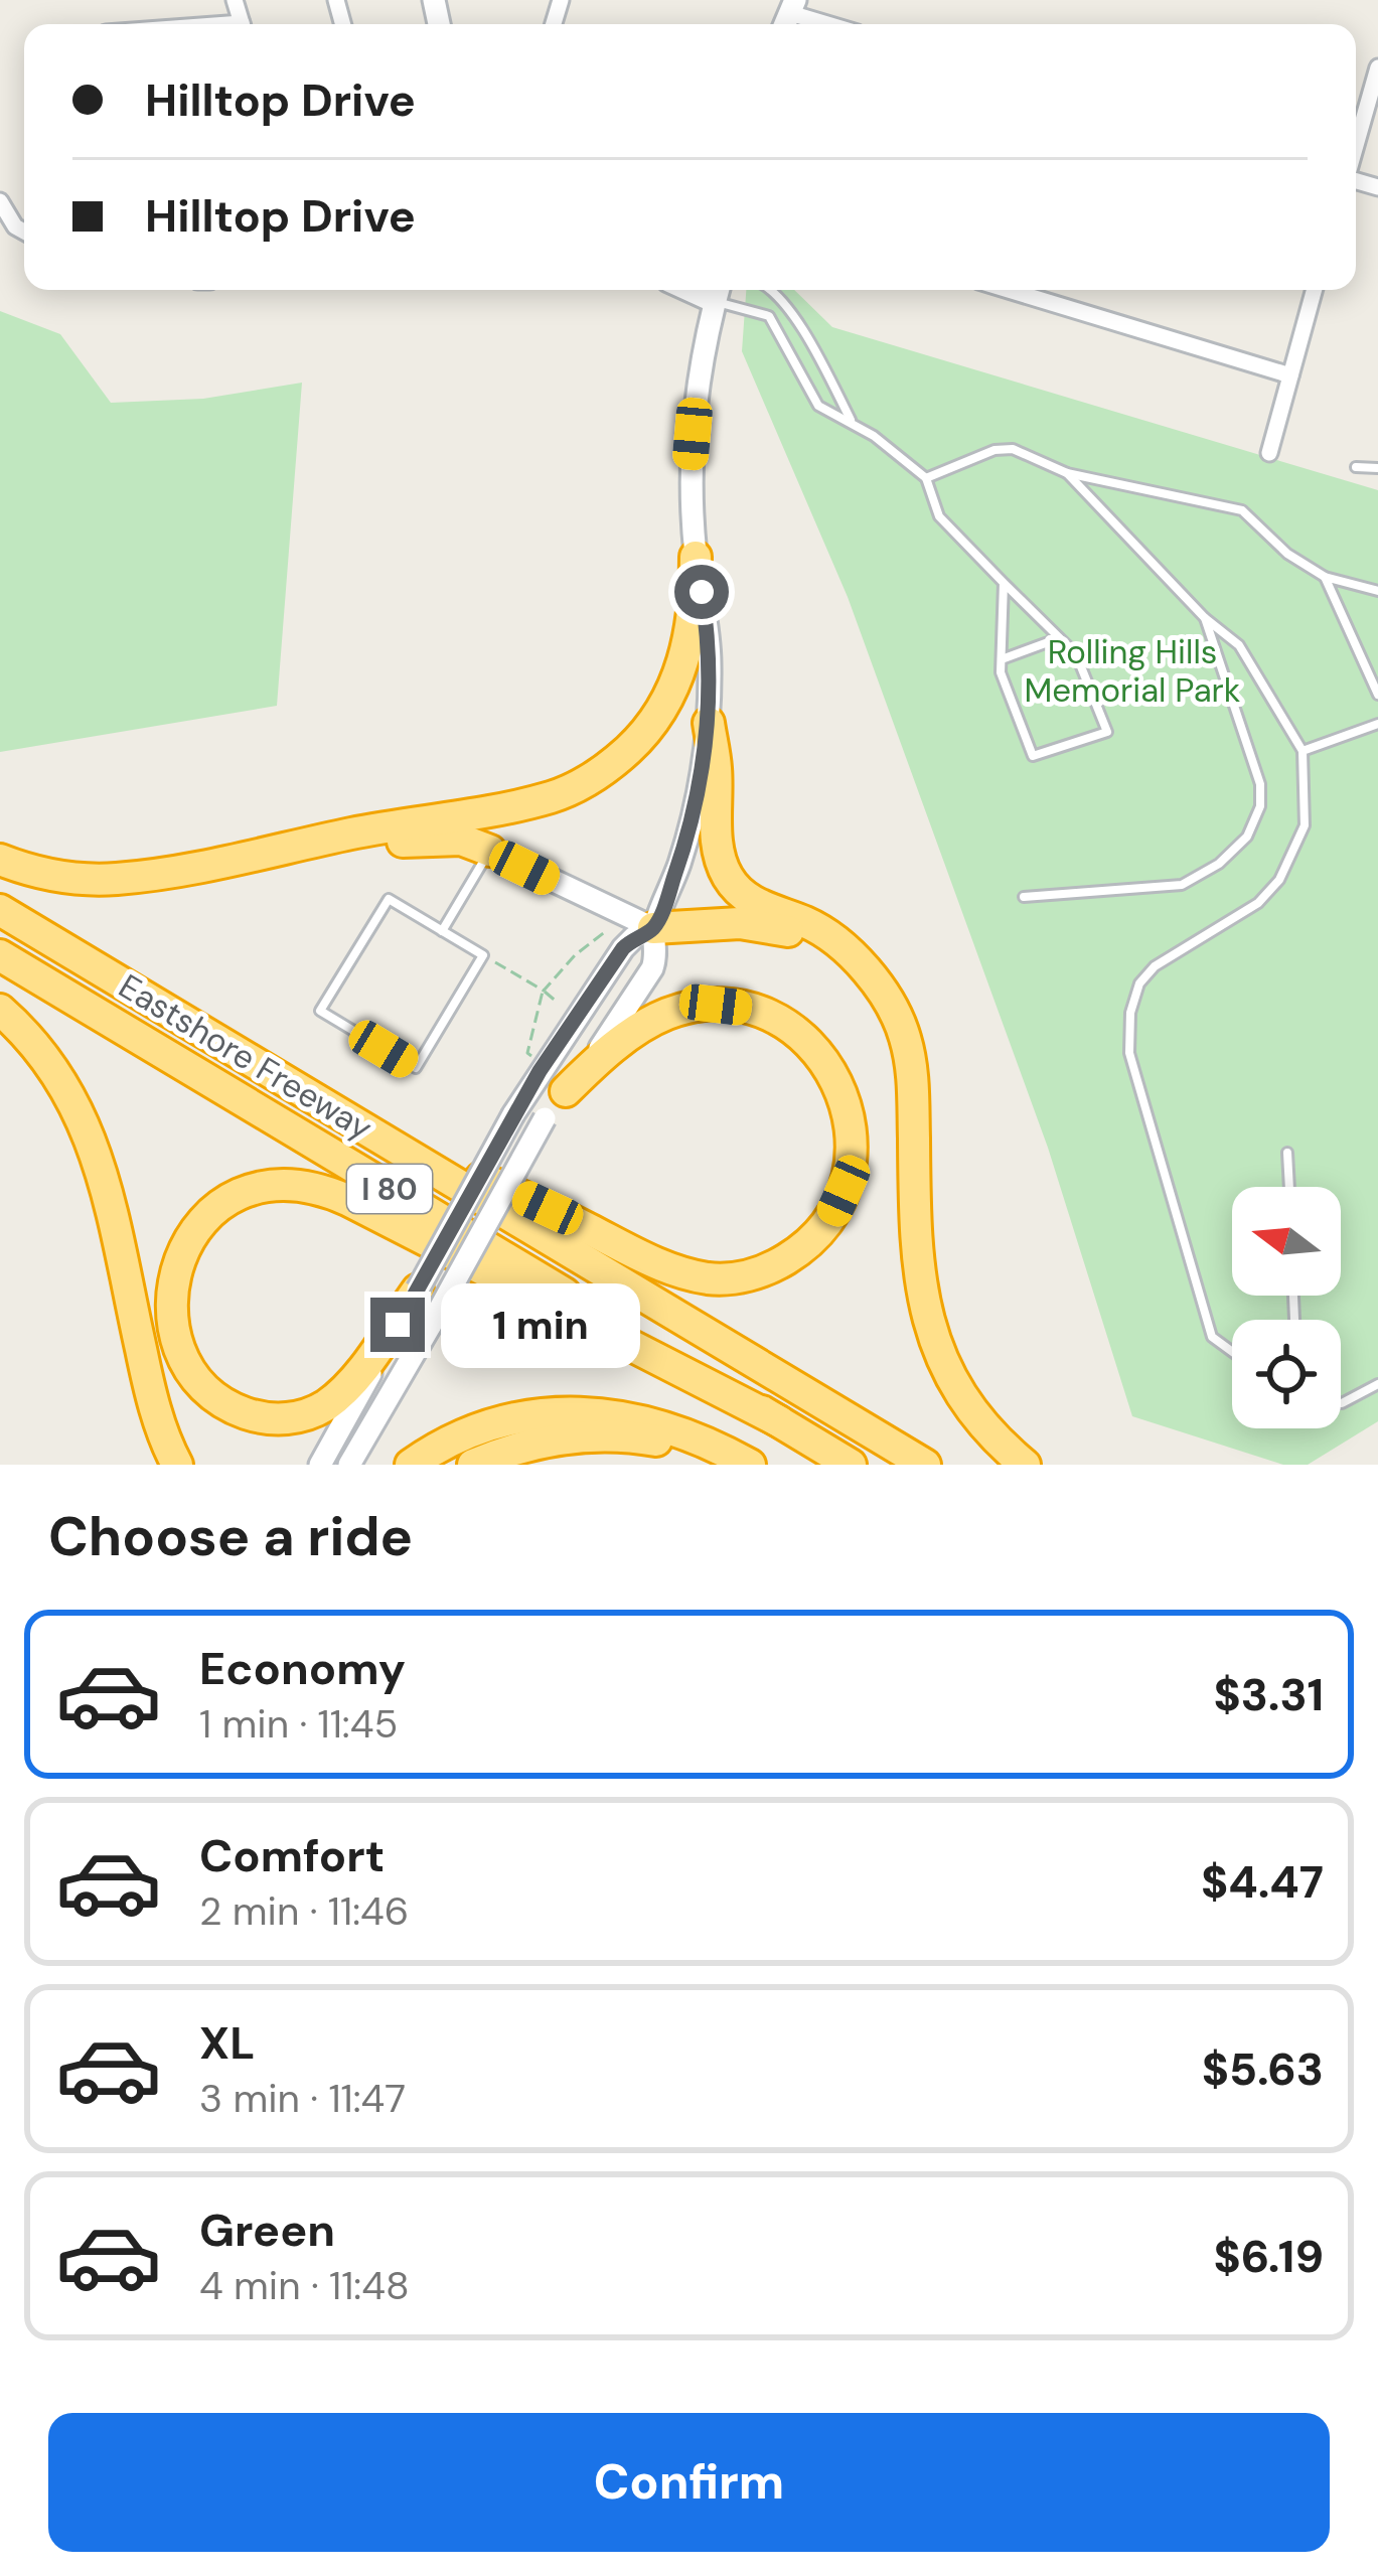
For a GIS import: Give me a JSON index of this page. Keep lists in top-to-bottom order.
{
  "streets": {
    "highway": ["Eastshore Freeway", "I 80"]
  },
  "parks": ["Rolling Hills Memorial Park"],
  "north": "left",
  "page": {
    "banner": ["Hilltop Drive", "Hilltop Drive"],
    "bubble": "1 min",
    "heading": "Choose a ride",
    "list": [
      {
        "name": "Economy",
        "note": "1 min · 11:45",
        "value": "$3.31"
      },
      {
        "name": "Comfort",
        "note": "2 min · 11:46",
        "value": "$4.47"
      },
      {
        "name": "XL",
        "note": "3 min · 11:47",
        "value": "$5.63"
      },
      {
        "name": "Green",
        "note": "4 min · 11:48",
        "value": "$6.19"
      }
    ],
    "buttons": "Confirm"
  }
}
